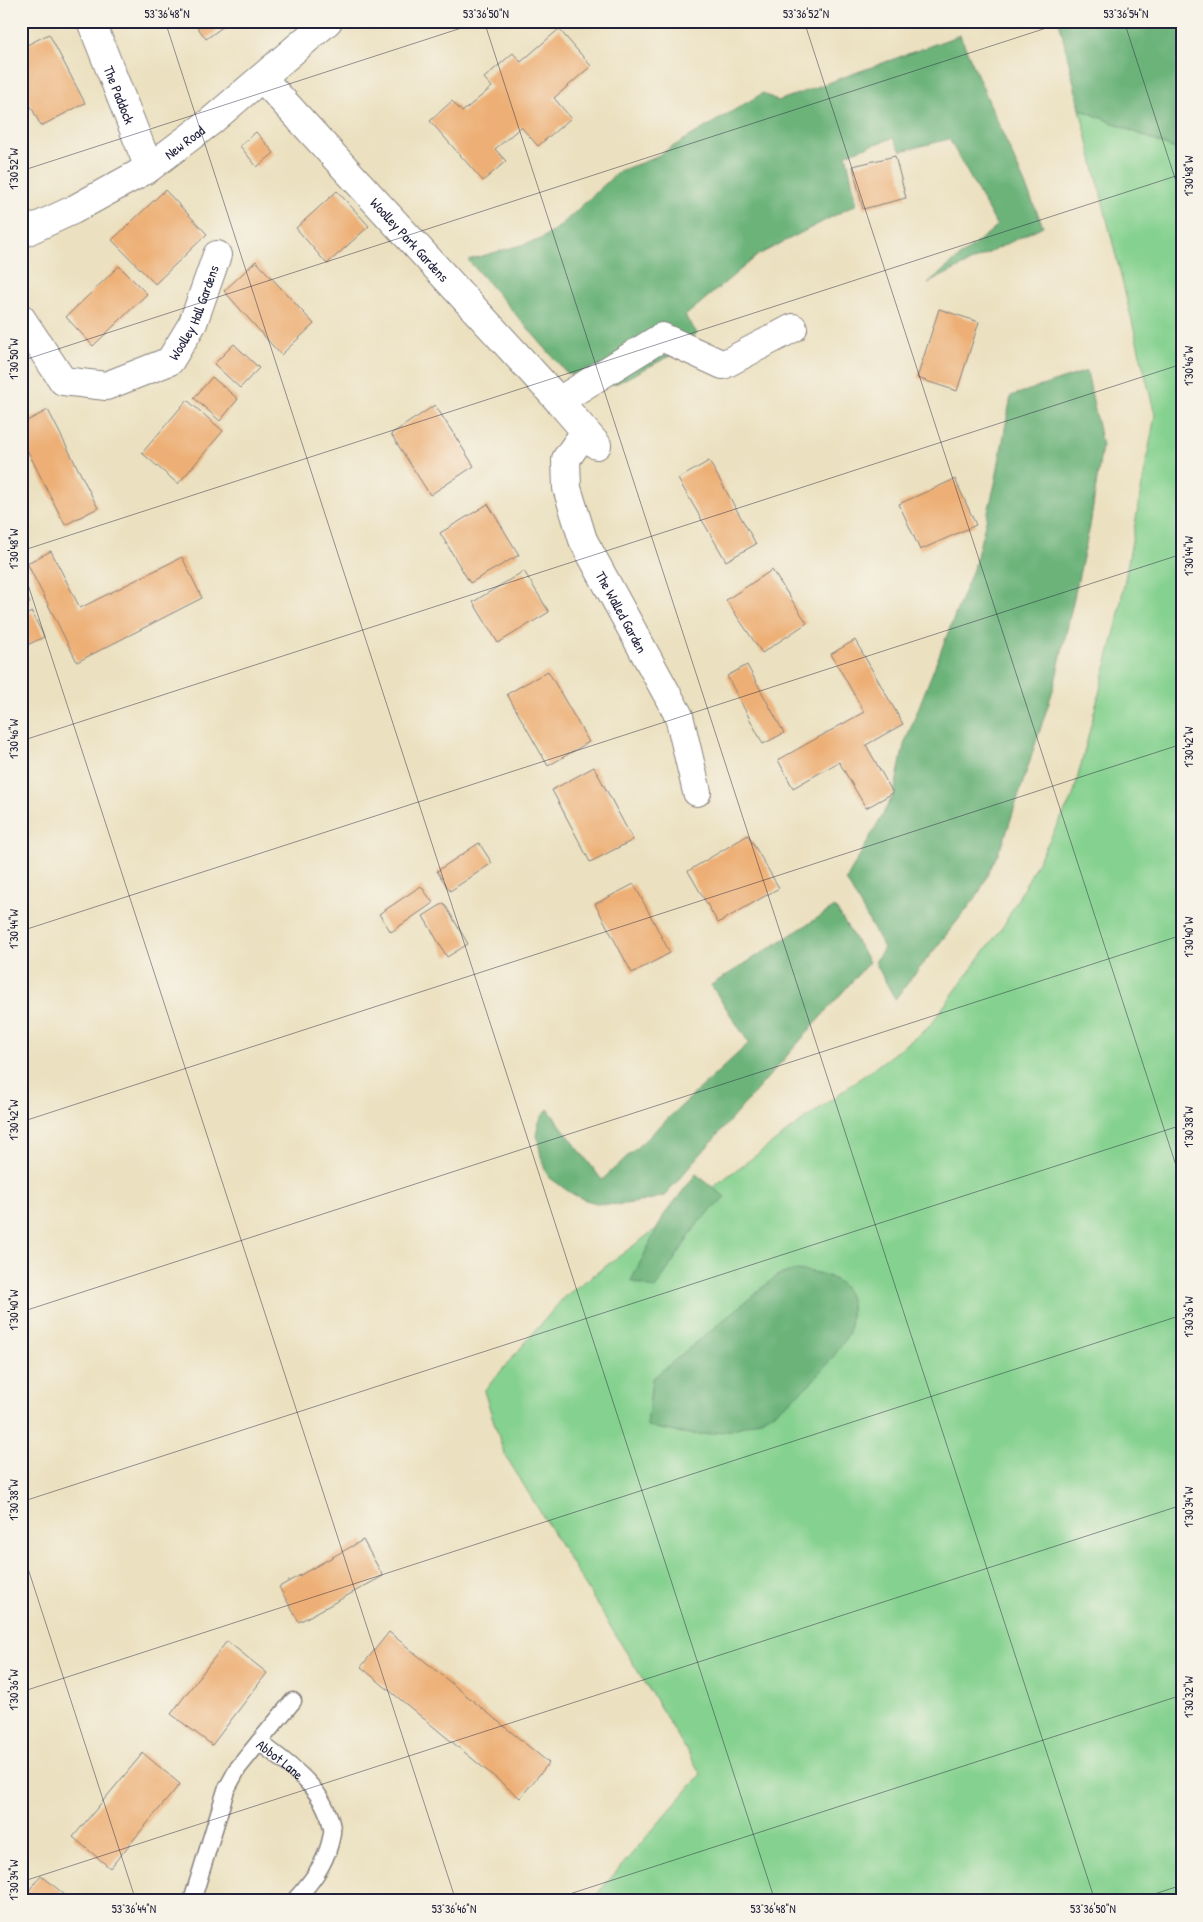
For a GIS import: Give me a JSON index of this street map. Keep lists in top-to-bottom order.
{
  "streets": {
    "street": [
      "The Paddock",
      "New Road",
      "Woolley Park Gardens",
      "Woolley Hall Gardens",
      "The Walled Garden"
    ],
    "lane": ["Abbot Lane"]
  },
  "crossings": [
    ["The Paddock", "New Road"],
    ["New Road", "Woolley Park Gardens"],
    ["Woolley Park Gardens", "The Walled Garden"]
  ],
  "coordinates": [
    "53°36'48\"N",
    "53°36'50\"N",
    "53°36'52\"N",
    "53°36'54\"N",
    "1°30'52\"W",
    "1°30'48\"W",
    "1°30'50\"W",
    "1°30'46\"W",
    "1°30'44\"W",
    "1°30'42\"W",
    "1°30'40\"W",
    "1°30'38\"W",
    "1°30'36\"W",
    "1°30'34\"W",
    "1°30'32\"W",
    "53°36'44\"N",
    "53°36'46\"N"
  ]
}
